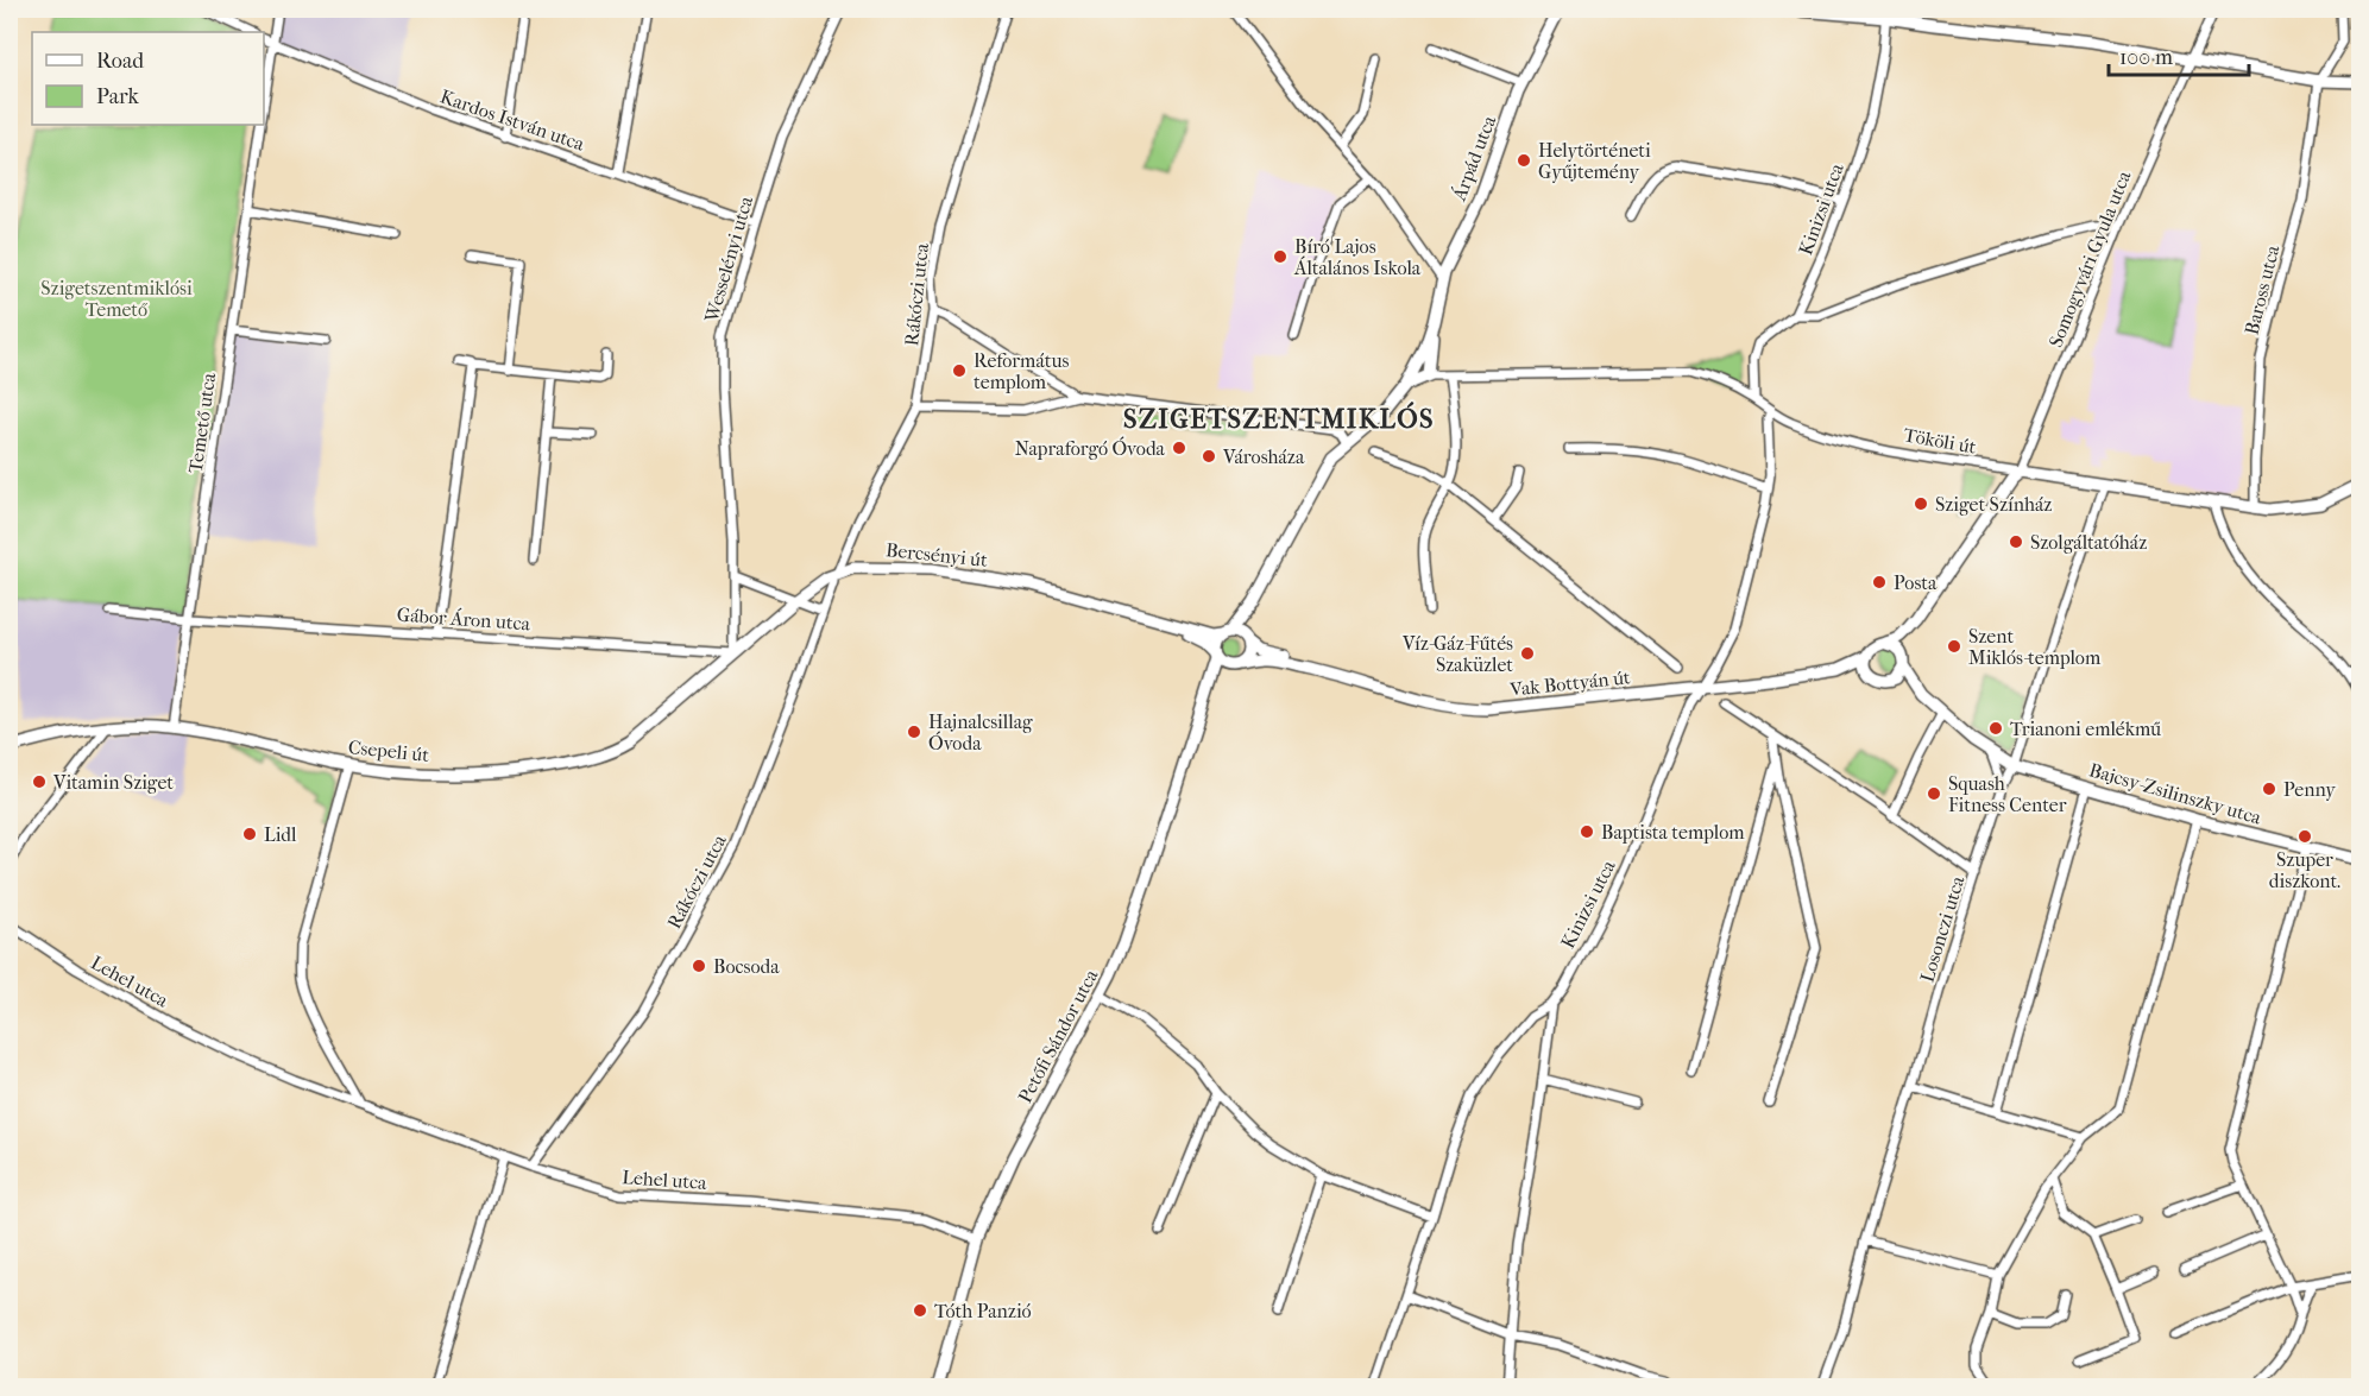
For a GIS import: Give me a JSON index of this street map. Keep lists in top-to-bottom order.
{
  "streets": {
    "street": [
      "Kardos István utca",
      "Árpád utca",
      "Kinizsi utca",
      "Wesselényi utca",
      "Somogyvári Gyula utca",
      "Baross utca",
      "Rákóczi utca",
      "Temető utca",
      "Tököli út",
      "Bercsényi út",
      "Gábor Áron utca",
      "Vak Bottyán út",
      "Csepeli út",
      "Bajcsy-Zsilinszky utca",
      "Losonczi utca",
      "Lehel utca",
      "Petőfi Sándor utca"
    ]
  },
  "crossings": [
    ["Kardos István utca", "Wesselényi utca"],
    ["Kardos István utca", "Temető utca"],
    ["Árpád utca", "Tököli út"],
    ["Kinizsi utca", "Tököli út"],
    ["Kinizsi utca", "Vak Bottyán út"],
    ["Wesselényi utca", "Bercsényi út"],
    ["Wesselényi utca", "Gábor Áron utca"],
    ["Wesselényi utca", "Csepeli út"],
    ["Somogyvári Gyula utca", "Tököli út"],
    ["Baross utca", "Tököli út"],
    ["Rákóczi utca", "Bercsényi út"],
    ["Rákóczi utca", "Lehel utca"],
    ["Temető utca", "Gábor Áron utca"],
    ["Temető utca", "Csepeli út"],
    ["Tököli út", "Losonczi utca"],
    ["Bercsényi út", "Gábor Áron utca"],
    ["Bercsényi út", "Vak Bottyán út"],
    ["Bercsényi út", "Csepeli út"],
    ["Bercsényi út", "Petőfi Sándor utca"],
    ["Gábor Áron utca", "Csepeli út"],
    ["Vak Bottyán út", "Bajcsy-Zsilinszky utca"],
    ["Vak Bottyán út", "Petőfi Sándor utca"],
    ["Bajcsy-Zsilinszky utca", "Losonczi utca"],
    ["Lehel utca", "Petőfi Sándor utca"]
  ],
  "districts": ["SZIGETSZENTMIKLÓS"],
  "parks": ["Szigetszentmiklósi Temető"],
  "places": [
    "Helytörténeti Gyűjtemény",
    "Bíró Lajos Általános Iskola",
    "Református templom",
    "Napraforgó Óvoda",
    "Városháza",
    "Sziget Színház",
    "Szolgáltatóház",
    "Posta",
    "Szent Miklós-templom",
    "Víz-Gáz-Fűtés Szaküzlet",
    "Trianoni emlékmű",
    "Hajnalcsillag Óvoda",
    "Vitamin Sziget",
    "Penny",
    "Squash Fitness Center",
    "Baptista templom",
    "Lidl",
    "Szuper diszkont.",
    "Bocsoda",
    "Tóth Panzió"
  ],
  "legend": ["Road", "Park"],
  "scale_bar": "100 m"
}
